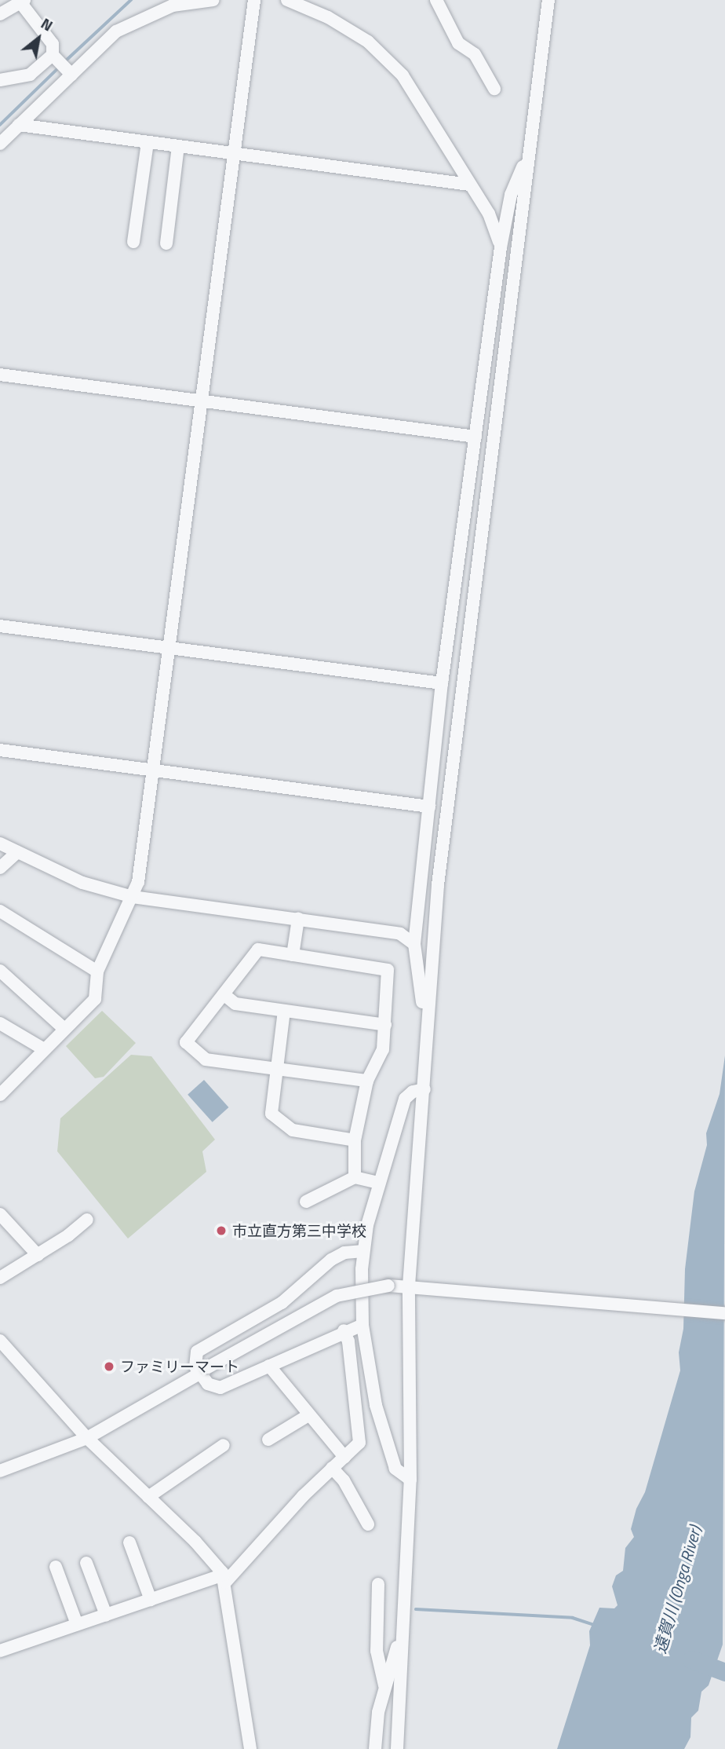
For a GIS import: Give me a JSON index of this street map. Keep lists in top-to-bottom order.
{
  "water": ["遠賀川 (Onga River)"],
  "places": ["市立直方第三中学校", "ファミリーマート"],
  "north": "top right"
}
